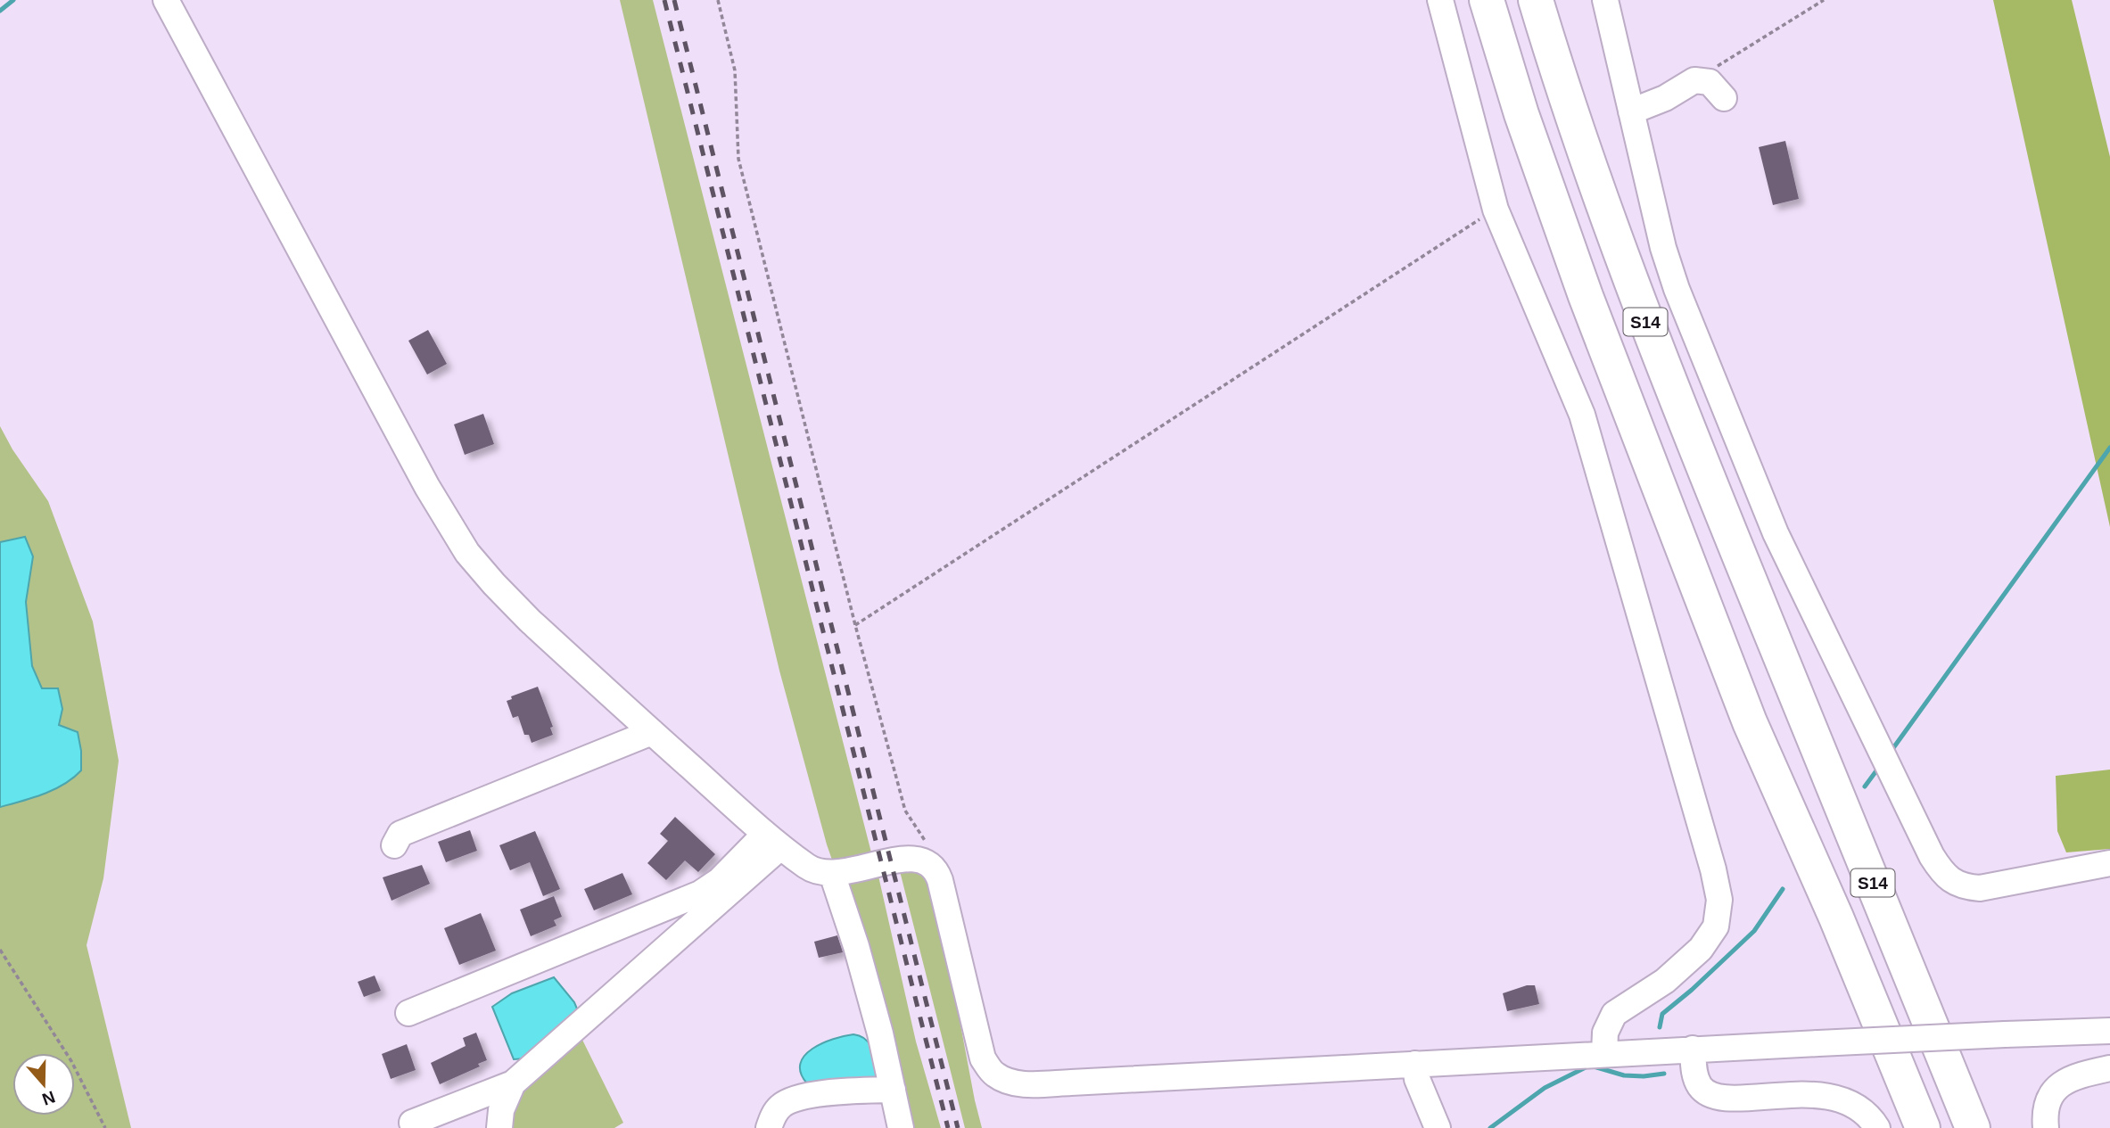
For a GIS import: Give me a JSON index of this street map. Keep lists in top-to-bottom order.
{
  "streets": {
    "highway": ["S14"]
  },
  "north": "bottom"
}
